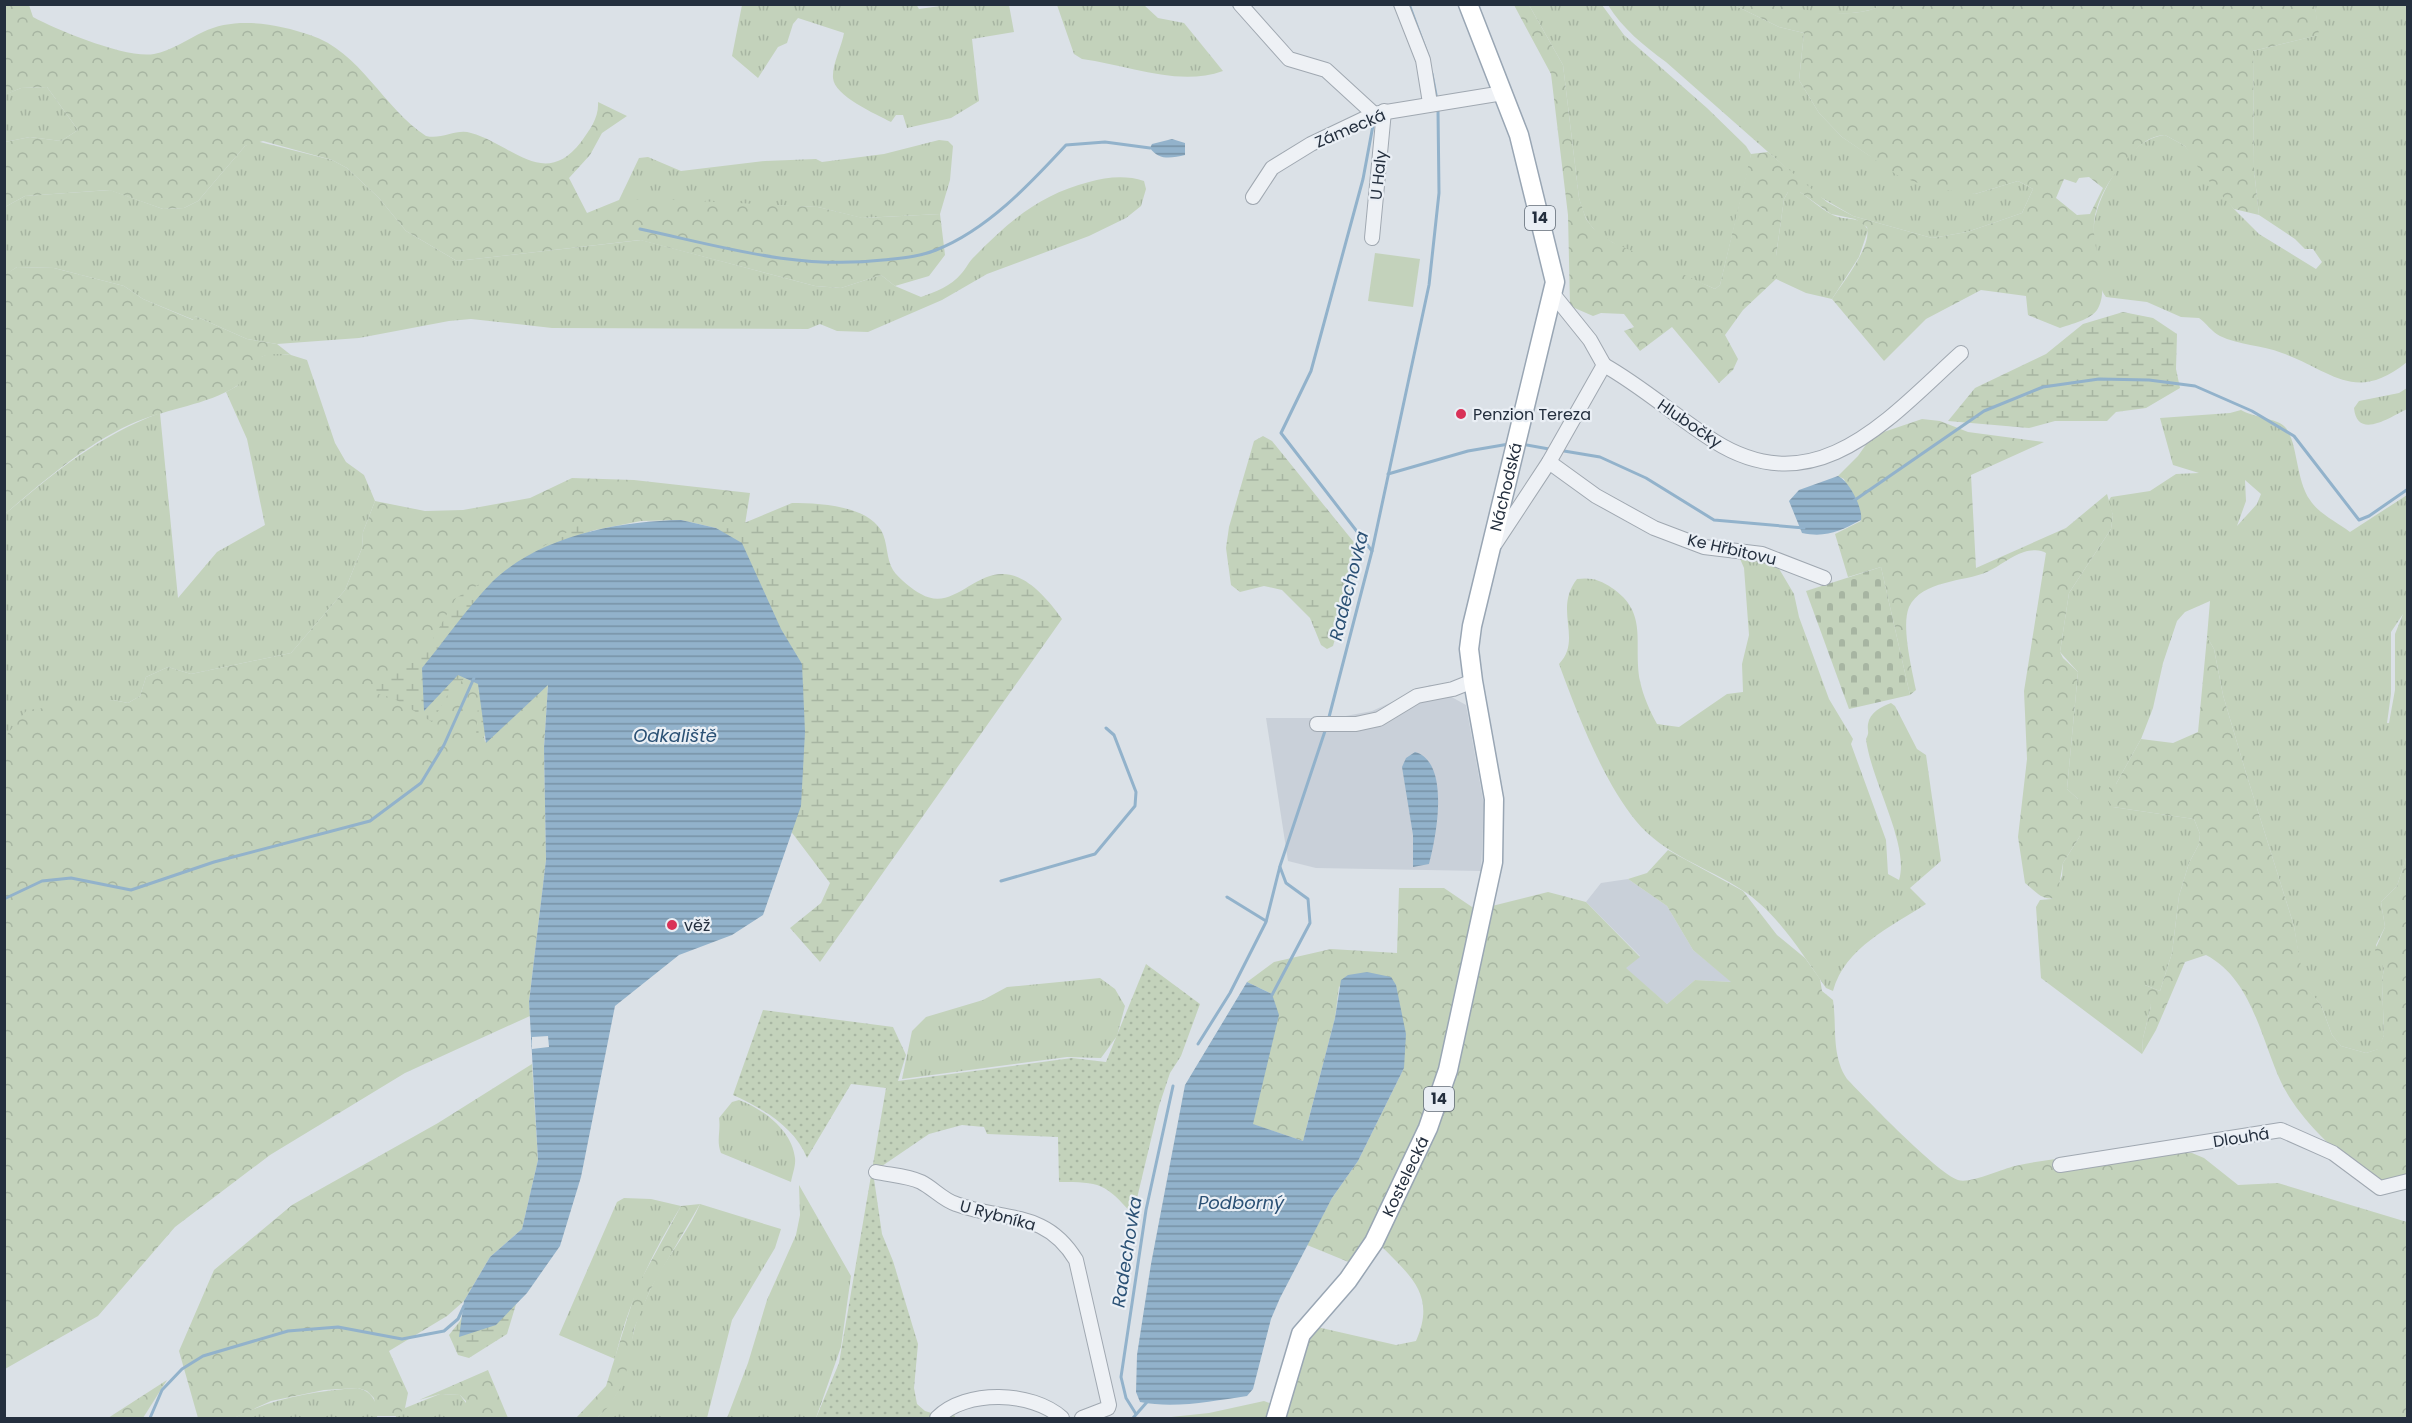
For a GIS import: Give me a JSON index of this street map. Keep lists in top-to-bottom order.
{
  "streets": {
    "main road": ["14", "Náchodská", "Kostelecká"],
    "street": [
      "Zámecká",
      "U Haly",
      "Hlubočky",
      "Ke Hřbitovu",
      "Dlouhá",
      "U Rybníka"
    ]
  },
  "crossings": [
    ["Zámecká", "U Haly"],
    ["Zámecká", "Náchodská"],
    ["Náchodská", "Kostelecká"]
  ],
  "water": ["Radechovka", "Odkaliště", "Podborný"],
  "places": ["Penzion Tereza", "věž"]
}
